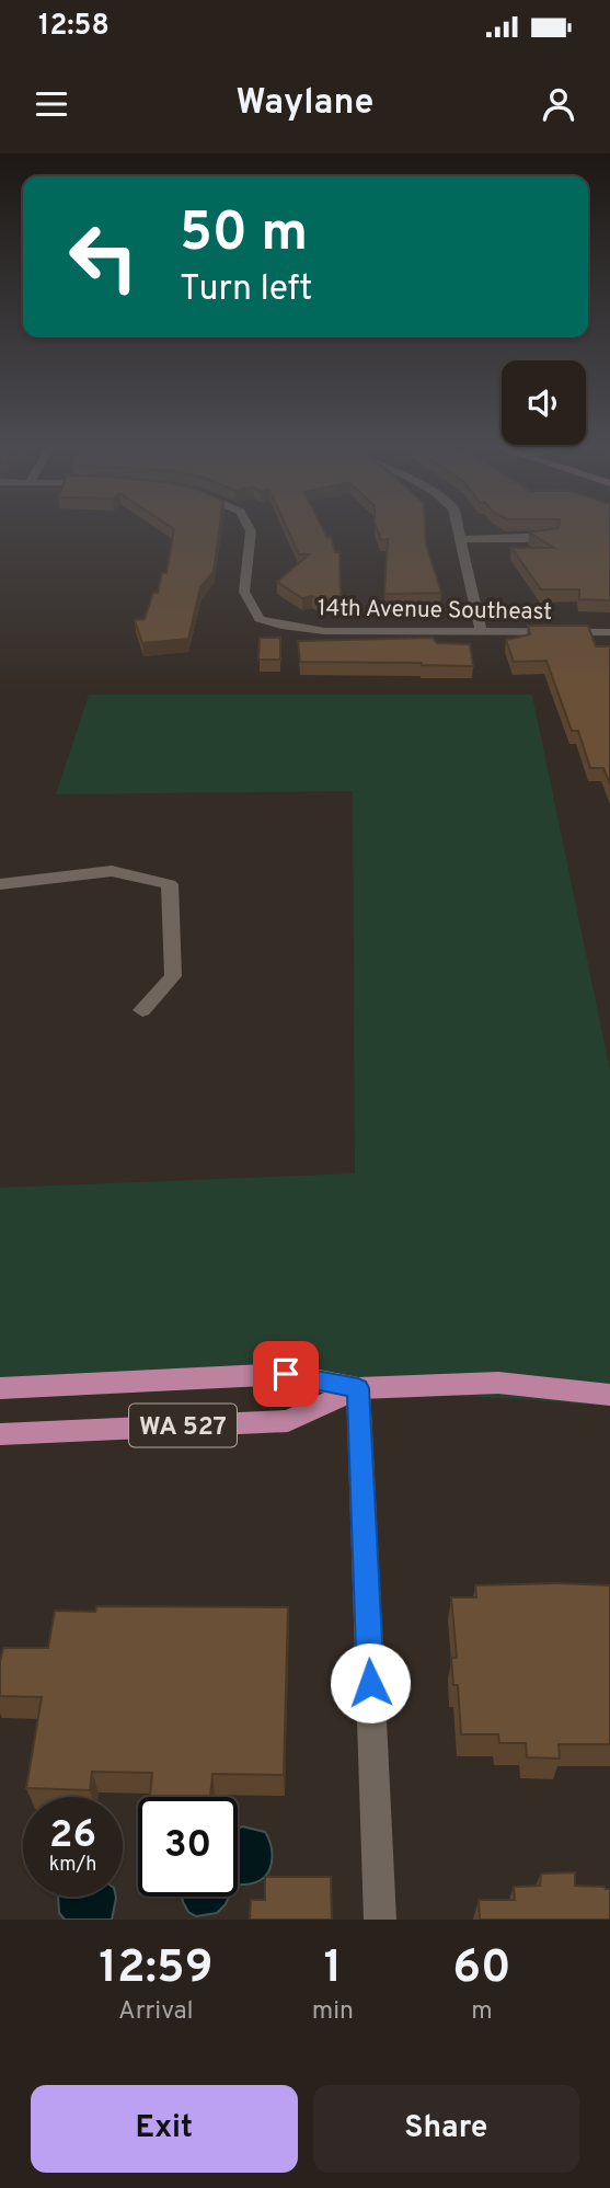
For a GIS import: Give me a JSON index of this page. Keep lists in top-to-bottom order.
{
  "streets": {
    "main road": ["WA 527"],
    "street": ["14th Avenue Southeast"]
  },
  "page": {
    "status": "12:58",
    "header": "Waylane",
    "turn": ["50 m", "Turn left"],
    "speed": "26 km/h",
    "limit": "30",
    "eta": [
      "12:59",
      "Arrival",
      "1",
      "min",
      "60",
      "m"
    ],
    "buttons": ["Exit", "Share"]
  }
}
